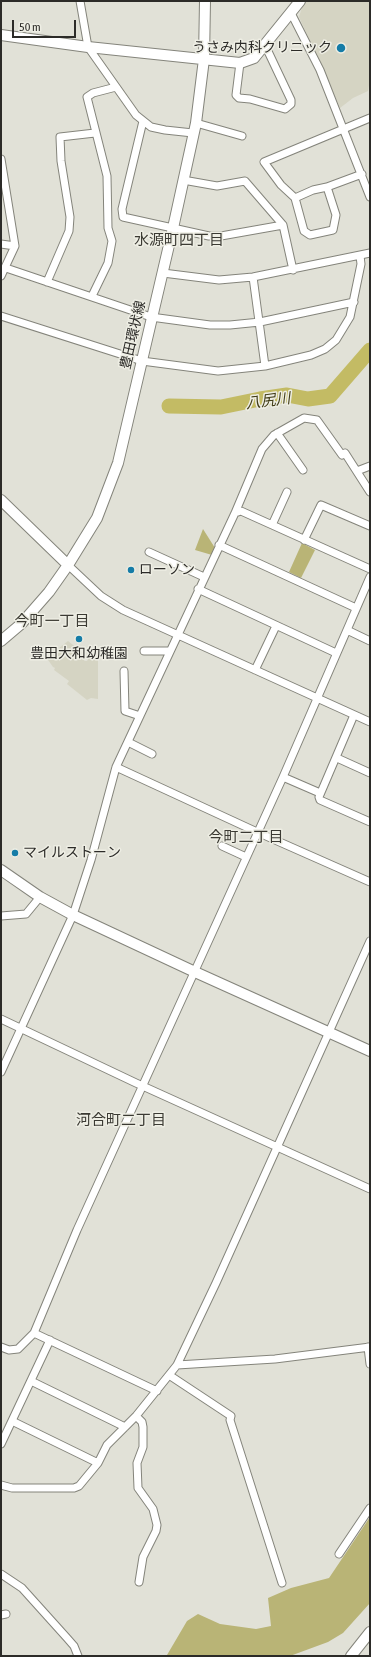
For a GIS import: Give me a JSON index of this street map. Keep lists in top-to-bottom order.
{
  "streets": {
    "street": ["豊田環状線"]
  },
  "districts": [
    "水源町四丁目",
    "今町一丁目",
    "今町二丁目",
    "河合町二丁目"
  ],
  "water": ["八尻川"],
  "places": [
    "うさみ内科クリニック",
    "ローソン",
    "豊田大和幼稚園",
    "マイルストーン"
  ],
  "scale_bar": "50 m"
}
